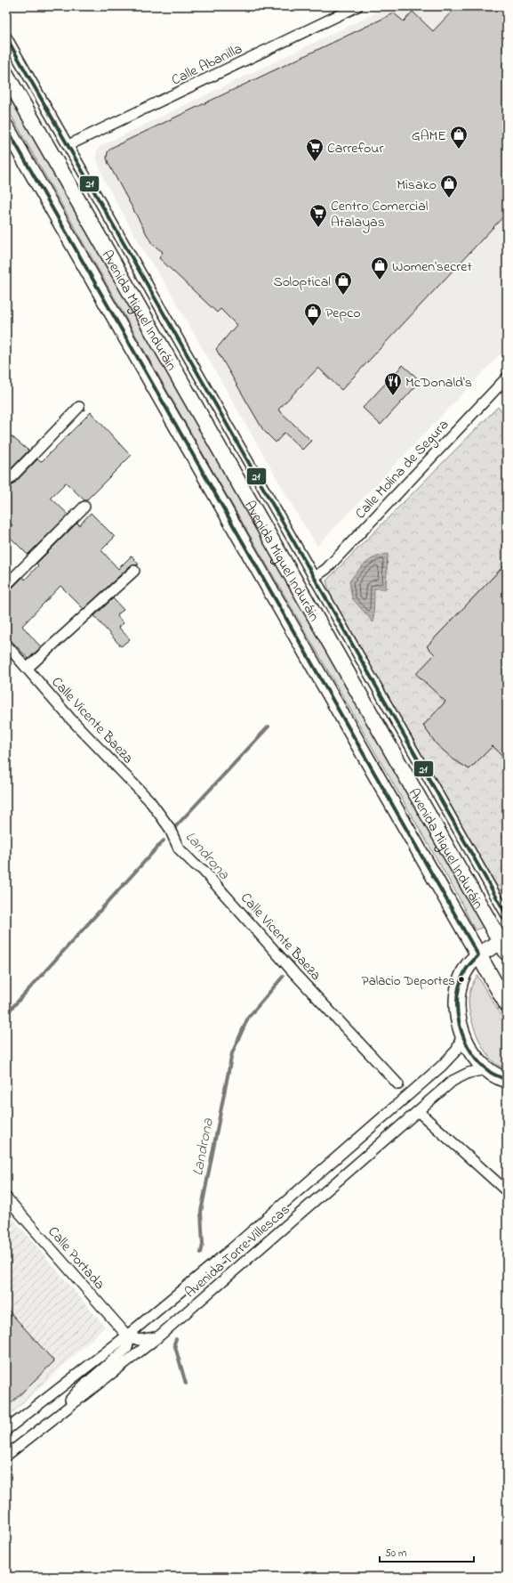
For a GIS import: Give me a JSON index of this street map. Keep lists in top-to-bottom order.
{
  "streets": {
    "main road": ["Avenida Miguel Induráin"],
    "street": [
      "Calle Abanilla",
      "Calle Molina de Segura",
      "Calle Vicente Baeza",
      "Avenida Torre Villescas",
      "Calle Portada"
    ]
  },
  "crossings": [
    ["Avenida Torre Villescas", "Calle Portada"]
  ],
  "water": ["Landrona"],
  "places": {
    "shop": [
      "GAME",
      "Misako",
      "Women'secret",
      "Soloptical",
      "Pepco"
    ],
    "supermarket": ["Carrefour", "Centro Comercial Atalayas"],
    "restaurant": ["McDonald's"],
    "other": ["Palacio Deportes"]
  },
  "lines": ["transit line 21"],
  "scale_bar": "50 m"
}
